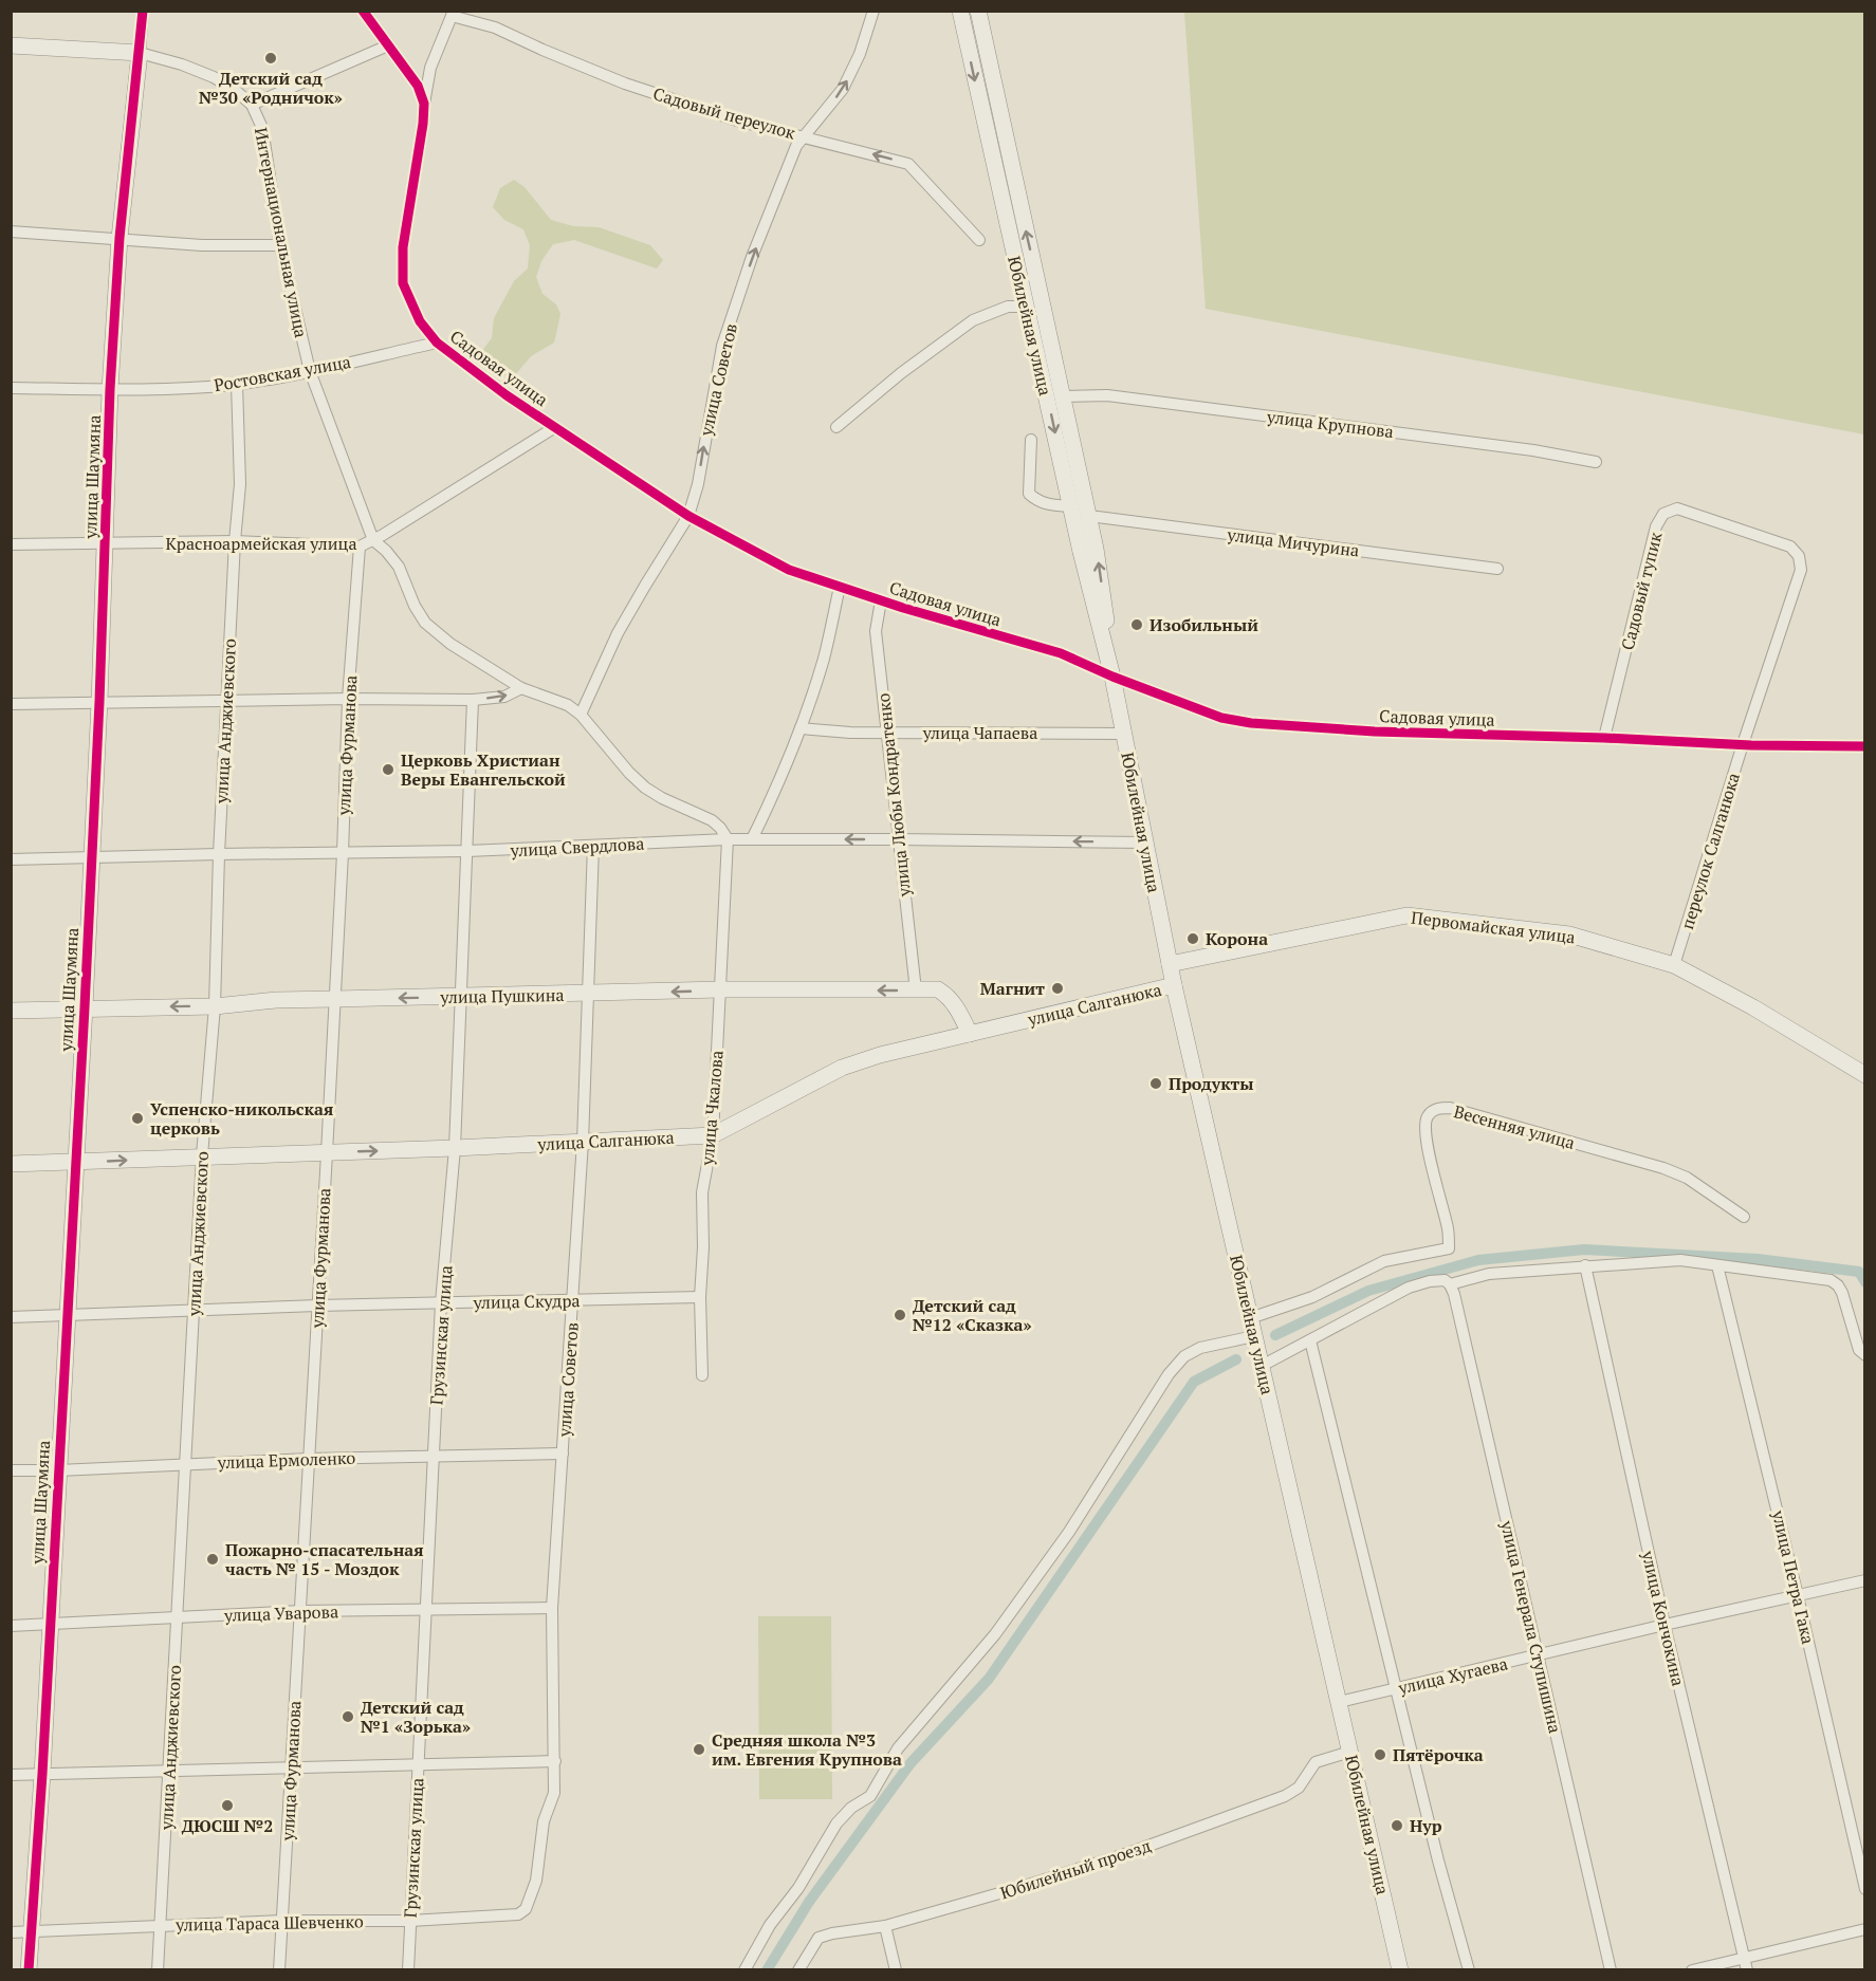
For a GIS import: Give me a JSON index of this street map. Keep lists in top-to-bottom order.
{
  "streets": {
    "street": [
      "Садовый переулок",
      "Интернациональная улица",
      "Юбилейная улица",
      "Садовая улица",
      "Ростовская улица",
      "улица Советов",
      "улица Крупнова",
      "улица Шаумяна",
      "улица Мичурина",
      "Красноармейская улица",
      "Садовый тупик",
      "улица Анджиевского",
      "улица Чапаева",
      "улица Фурманова",
      "улица Любы Кондратенко",
      "улица Свердлова",
      "переулок Салганюка",
      "Первомайская улица",
      "улица Пушкина",
      "улица Салганюка",
      "улица Чкалова",
      "Весенняя улица",
      "улица Скудра",
      "Грузинская улица",
      "улица Ермоленко",
      "улица Петра Гака",
      "улица Уварова",
      "улица Кончокина",
      "улица Генерала Ступишина",
      "улица Хугаева",
      "Юбилейный проезд",
      "улица Тараса Шевченко"
    ]
  },
  "crossings": [
    ["Садовый переулок", "Садовая улица"],
    ["Садовый переулок", "улица Советов"],
    ["Интернациональная улица", "Ростовская улица"],
    ["Интернациональная улица", "улица Советов"],
    ["Интернациональная улица", "улица Шаумяна"],
    ["Интернациональная улица", "Красноармейская улица"],
    ["Интернациональная улица", "улица Свердлова"],
    ["Интернациональная улица", "улица Чкалова"],
    ["Юбилейная улица", "Садовая улица"],
    ["Юбилейная улица", "улица Крупнова"],
    ["Юбилейная улица", "улица Мичурина"],
    ["Юбилейная улица", "улица Чапаева"],
    ["Юбилейная улица", "улица Свердлова"],
    ["Юбилейная улица", "Первомайская улица"],
    ["Юбилейная улица", "улица Салганюка"],
    ["Юбилейная улица", "Весенняя улица"],
    ["Юбилейная улица", "улица Хугаева"],
    ["Юбилейная улица", "Юбилейный проезд"],
    ["Садовая улица", "Ростовская улица"],
    ["Садовая улица", "улица Советов"],
    ["Садовая улица", "Красноармейская улица"],
    ["Садовая улица", "Садовый тупик"],
    ["Садовая улица", "улица Любы Кондратенко"],
    ["Садовая улица", "переулок Салганюка"],
    ["Ростовская улица", "улица Шаумяна"],
    ["Ростовская улица", "улица Анджиевского"],
    ["улица Советов", "улица Свердлова"],
    ["улица Советов", "улица Пушкина"],
    ["улица Советов", "улица Салганюка"],
    ["улица Советов", "улица Скудра"],
    ["улица Советов", "улица Ермоленко"],
    ["улица Советов", "улица Уварова"],
    ["улица Советов", "улица Тараса Шевченко"],
    ["улица Шаумяна", "Красноармейская улица"],
    ["улица Шаумяна", "улица Свердлова"],
    ["улица Шаумяна", "улица Пушкина"],
    ["улица Шаумяна", "улица Салганюка"],
    ["улица Шаумяна", "улица Скудра"],
    ["улица Шаумяна", "улица Ермоленко"],
    ["улица Шаумяна", "улица Уварова"],
    ["улица Шаумяна", "улица Тараса Шевченко"],
    ["Красноармейская улица", "улица Анджиевского"],
    ["Красноармейская улица", "улица Фурманова"],
    ["Садовый тупик", "переулок Салганюка"],
    ["улица Анджиевского", "улица Свердлова"],
    ["улица Анджиевского", "улица Пушкина"],
    ["улица Анджиевского", "улица Салганюка"],
    ["улица Анджиевского", "улица Скудра"],
    ["улица Анджиевского", "улица Ермоленко"],
    ["улица Анджиевского", "улица Уварова"],
    ["улица Анджиевского", "улица Тараса Шевченко"],
    ["улица Чапаева", "улица Любы Кондратенко"],
    ["улица Фурманова", "улица Свердлова"],
    ["улица Фурманова", "улица Пушкина"],
    ["улица Фурманова", "улица Салганюка"],
    ["улица Фурманова", "улица Скудра"],
    ["улица Фурманова", "улица Ермоленко"],
    ["улица Фурманова", "улица Уварова"],
    ["улица Фурманова", "улица Тараса Шевченко"],
    ["улица Любы Кондратенко", "улица Свердлова"],
    ["улица Любы Кондратенко", "улица Пушкина"],
    ["улица Свердлова", "улица Чкалова"],
    ["улица Свердлова", "Грузинская улица"],
    ["переулок Салганюка", "Первомайская улица"],
    ["улица Пушкина", "улица Салганюка"],
    ["улица Пушкина", "улица Чкалова"],
    ["улица Пушкина", "Грузинская улица"],
    ["улица Салганюка", "улица Чкалова"],
    ["улица Салганюка", "Грузинская улица"],
    ["улица Чкалова", "улица Скудра"],
    ["улица Скудра", "Грузинская улица"],
    ["Грузинская улица", "улица Ермоленко"],
    ["Грузинская улица", "улица Уварова"],
    ["Грузинская улица", "улица Тараса Шевченко"],
    ["улица Петра Гака", "улица Хугаева"],
    ["улица Кончокина", "улица Хугаева"],
    ["улица Генерала Ступишина", "улица Хугаева"]
  ],
  "one_way": ["улица Пушкина"],
  "places": [
    "Детский сад №30 «Родничок»",
    "Изобильный",
    "Церковь Христиан Веры Евангельской",
    "Корона",
    "Магнит",
    "Продукты",
    "Успенско-никольская церковь",
    "Детский сад №12 «Сказка»",
    "Пожарно-спасательная часть № 15 - Моздок",
    "Детский сад №1 «Зорька»",
    "Средняя школа №3 им. Евгения Крупнова",
    "Пятёрочка",
    "ДЮСШ №2",
    "Нур"
  ]
}
